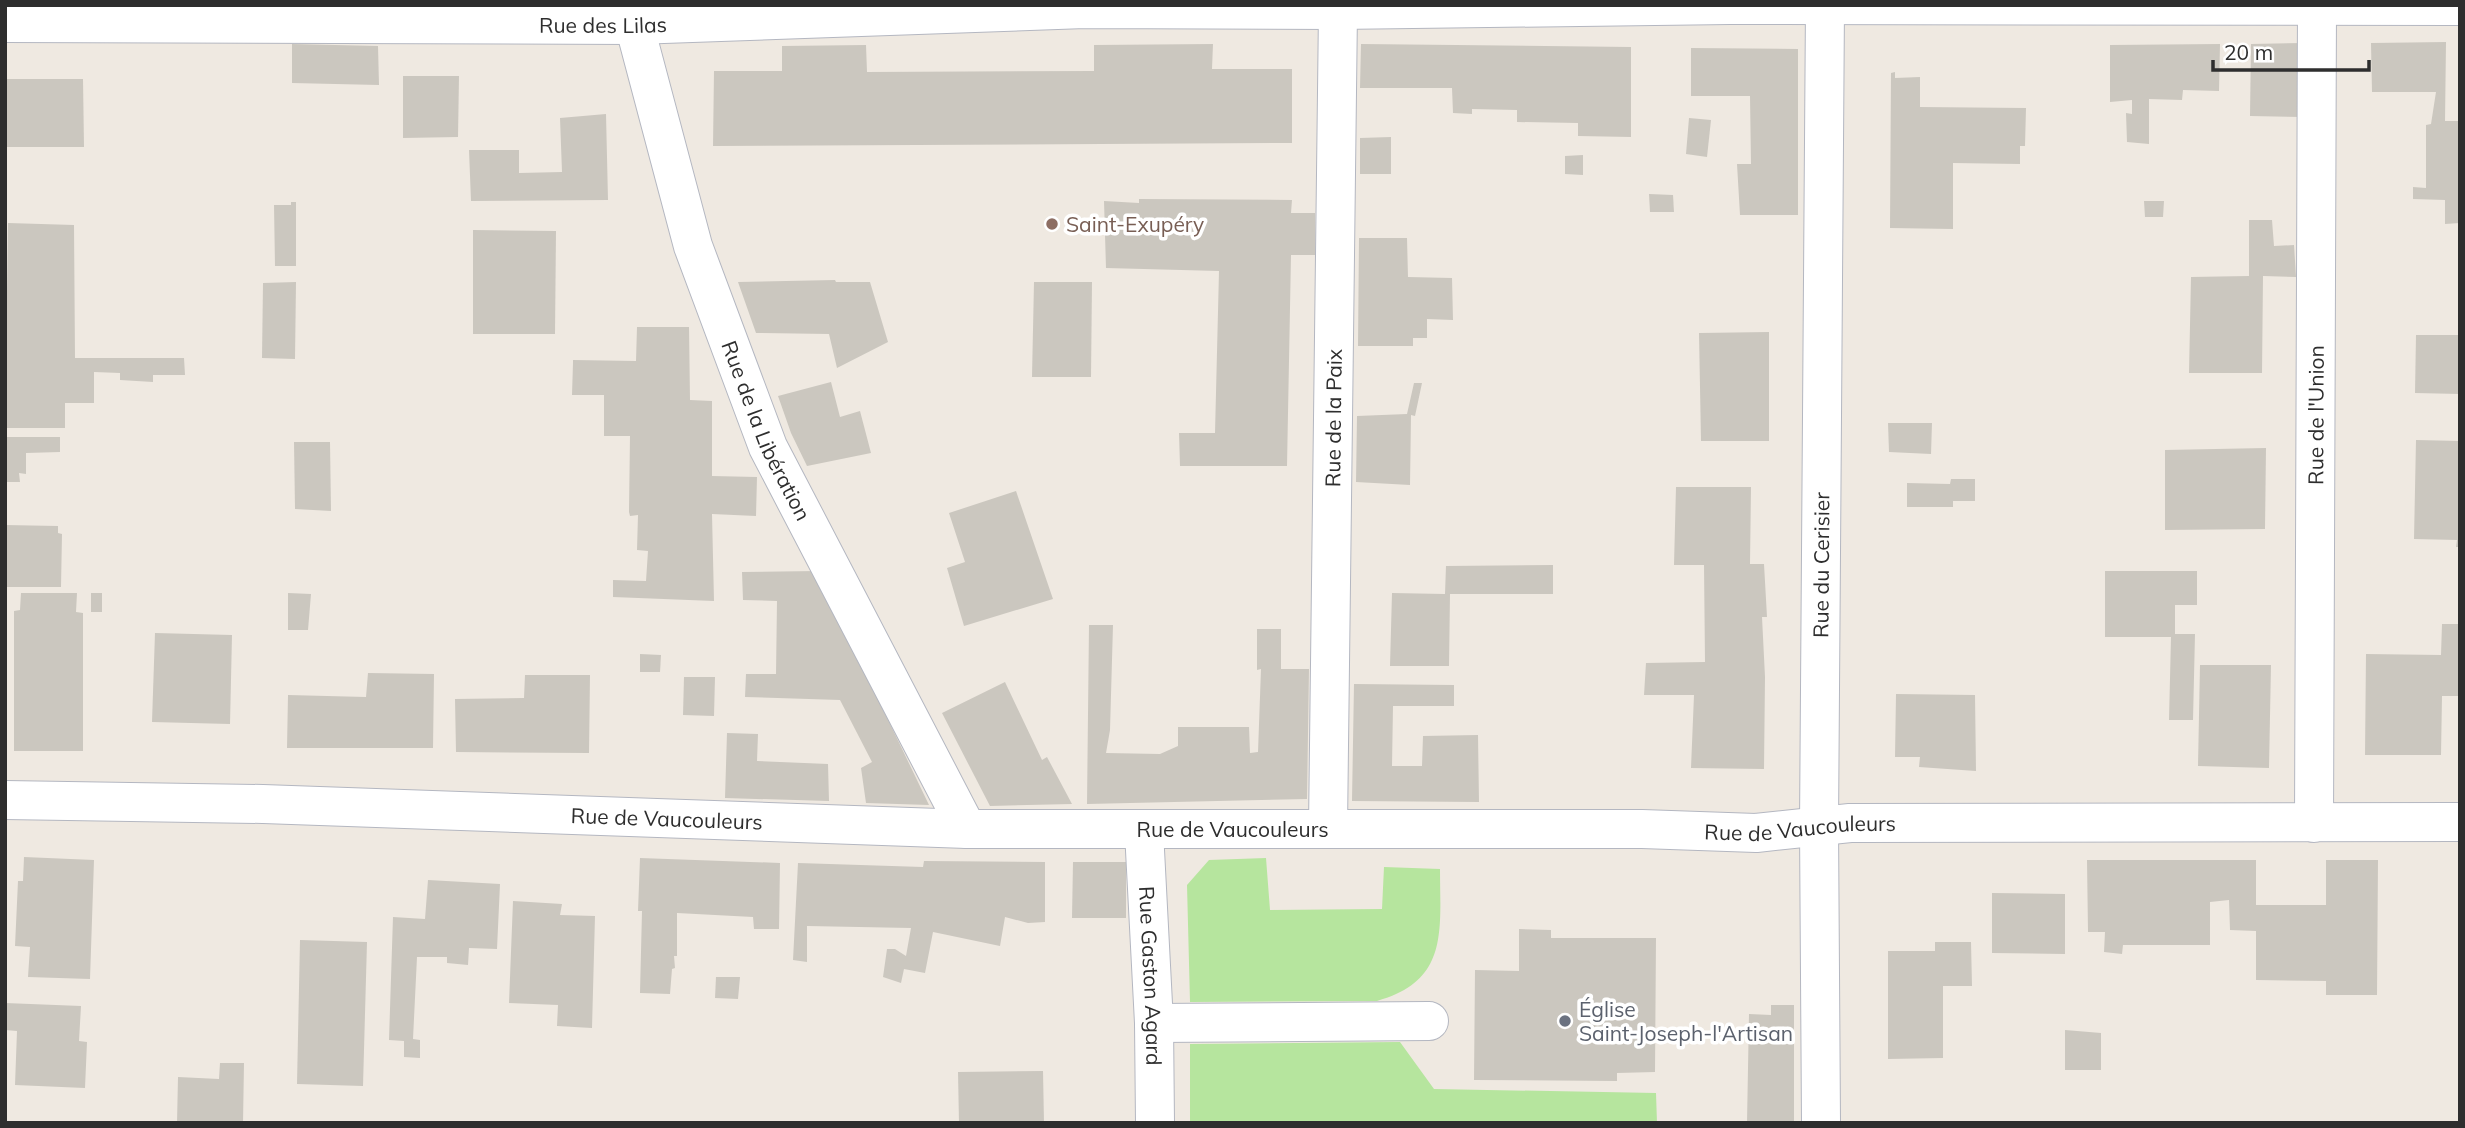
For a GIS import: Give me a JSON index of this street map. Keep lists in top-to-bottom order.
{
  "streets": {
    "street": [
      "Rue des Lilas",
      "Rue de l'Union",
      "Rue de la Paix",
      "Rue de la Libération",
      "Rue du Cerisier",
      "Rue de Vaucouleurs",
      "Rue Gaston Agard"
    ]
  },
  "crossings": [
    ["Rue des Lilas", "Rue de l'Union"],
    ["Rue des Lilas", "Rue de la Paix"],
    ["Rue des Lilas", "Rue de la Libération"],
    ["Rue des Lilas", "Rue du Cerisier"],
    ["Rue de l'Union", "Rue de Vaucouleurs"],
    ["Rue de la Paix", "Rue de Vaucouleurs"],
    ["Rue de la Libération", "Rue de Vaucouleurs"],
    ["Rue du Cerisier", "Rue de Vaucouleurs"],
    ["Rue de Vaucouleurs", "Rue Gaston Agard"]
  ],
  "places": ["Saint-Exupéry", "Église Saint-Joseph-l'Artisan"],
  "scale_bar": "20 m"
}
